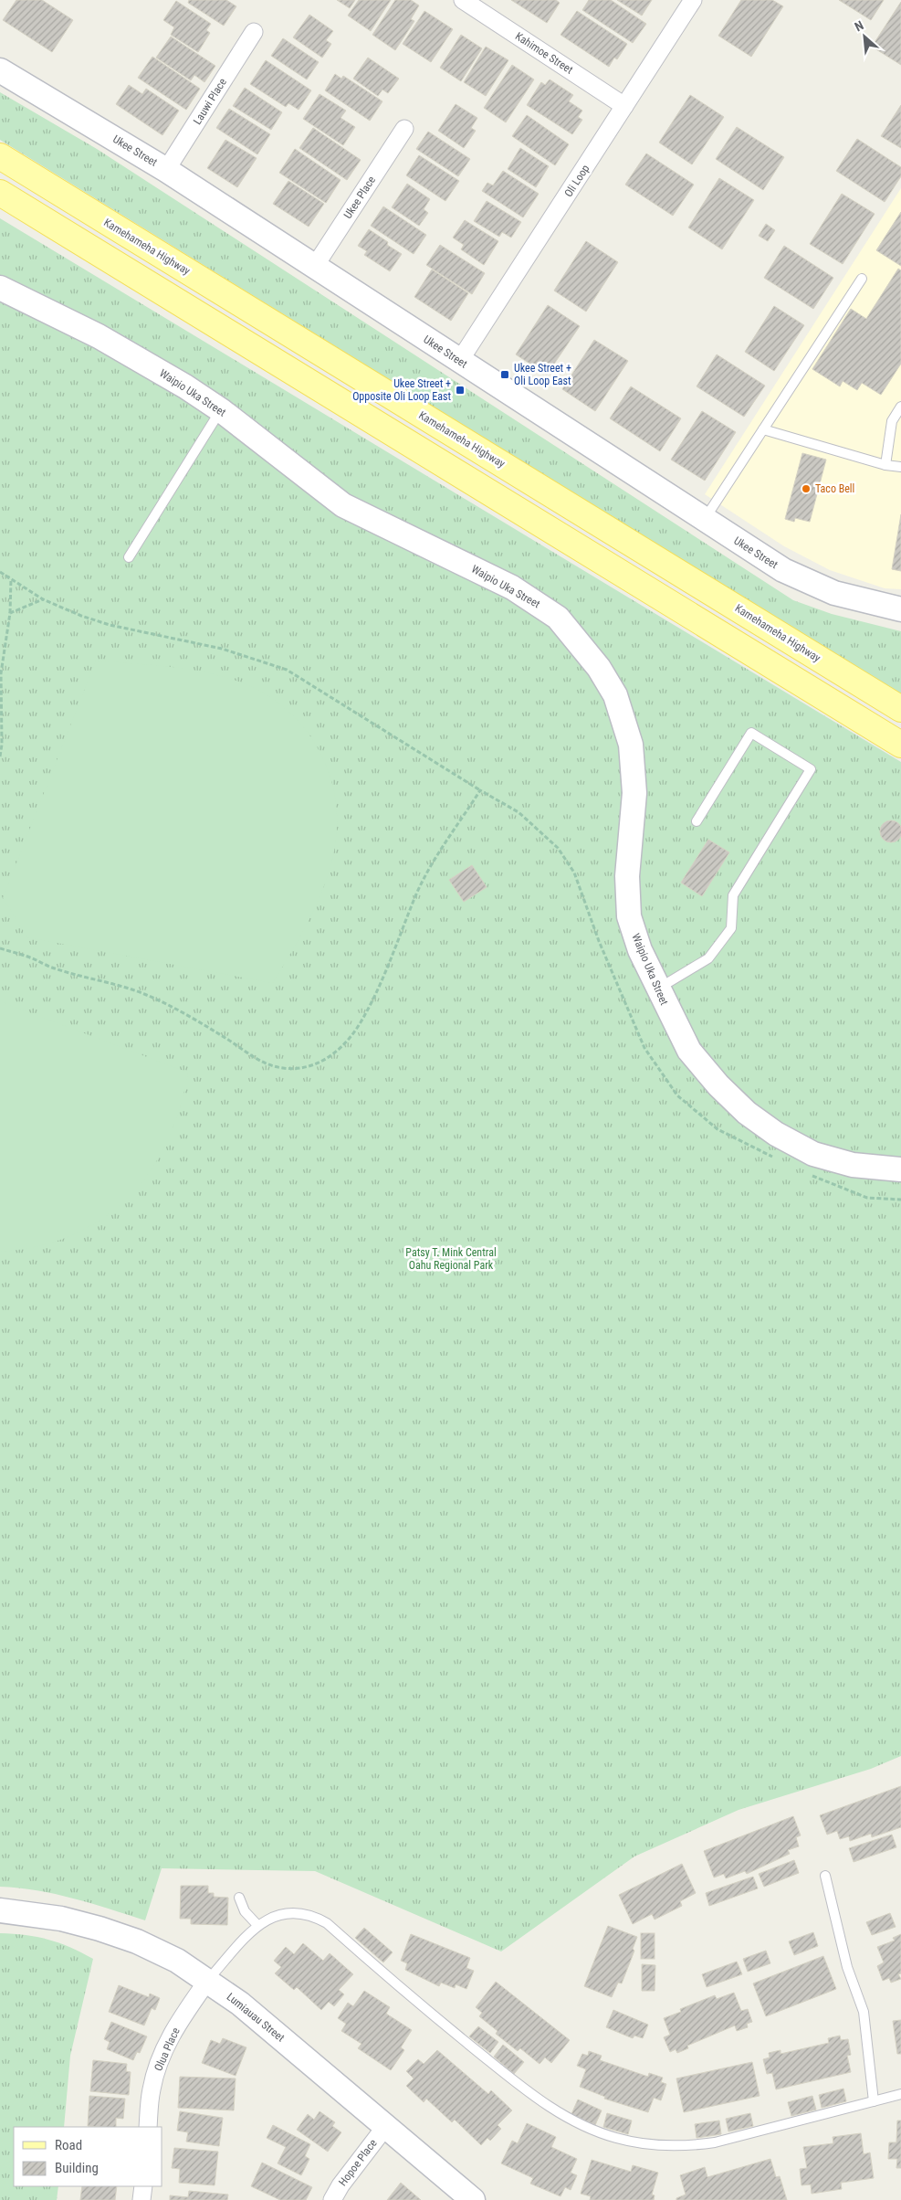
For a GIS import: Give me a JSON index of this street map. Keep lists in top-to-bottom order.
{
  "streets": {
    "main road": ["Kamehameha Highway"],
    "street": [
      "Kahimoe Street",
      "Lauwi Place",
      "Ukee Street",
      "Oli Loop",
      "Ukee Place",
      "Waipio Uka Street",
      "Lumiauau Street",
      "Olua Place",
      "Hopoe Place"
    ]
  },
  "crossings": [
    ["Kahimoe Street", "Oli Loop"],
    ["Lauwi Place", "Ukee Street"],
    ["Ukee Street", "Oli Loop"],
    ["Ukee Street", "Ukee Place"],
    ["Lumiauau Street", "Olua Place"],
    ["Lumiauau Street", "Hopoe Place"]
  ],
  "parks": ["Patsy T. Mink Central Oahu Regional Park"],
  "places": {
    "transit": ["Ukee Street + Oli Loop East", "Ukee Street + Opposite Oli Loop East"],
    "other": ["Taco Bell"]
  },
  "legend": ["Road", "Building"],
  "north": "top left"
}
